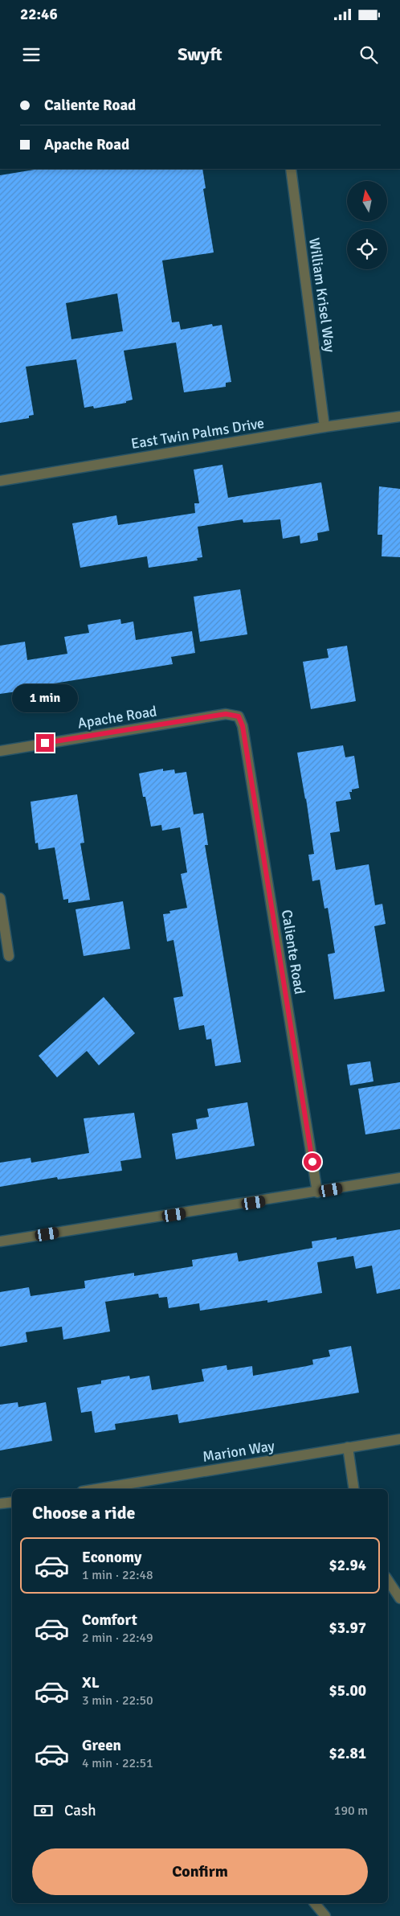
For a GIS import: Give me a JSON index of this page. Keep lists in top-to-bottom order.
{
  "streets": {
    "street": [
      "William Krisel Way",
      "East Twin Palms Drive",
      "Apache Road",
      "Caliente Road",
      "Marion Way"
    ]
  },
  "crossings": [
    ["William Krisel Way", "East Twin Palms Drive"],
    ["Apache Road", "Caliente Road"]
  ],
  "north": "top",
  "page": {
    "status": "22:46",
    "header": "Swyft",
    "banner": ["Caliente Road", "Apache Road"],
    "bubble": "1 min",
    "heading": "Choose a ride",
    "list": [
      {
        "name": "Economy",
        "note": "1 min · 22:48",
        "value": "$2.94"
      },
      {
        "name": "Comfort",
        "note": "2 min · 22:49",
        "value": "$3.97"
      },
      {
        "name": "XL",
        "note": "3 min · 22:50",
        "value": "$5.00"
      },
      {
        "name": "Green",
        "note": "4 min · 22:51",
        "value": "$2.81"
      }
    ],
    "pay": ["Cash", "190 m"],
    "buttons": "Confirm"
  }
}
